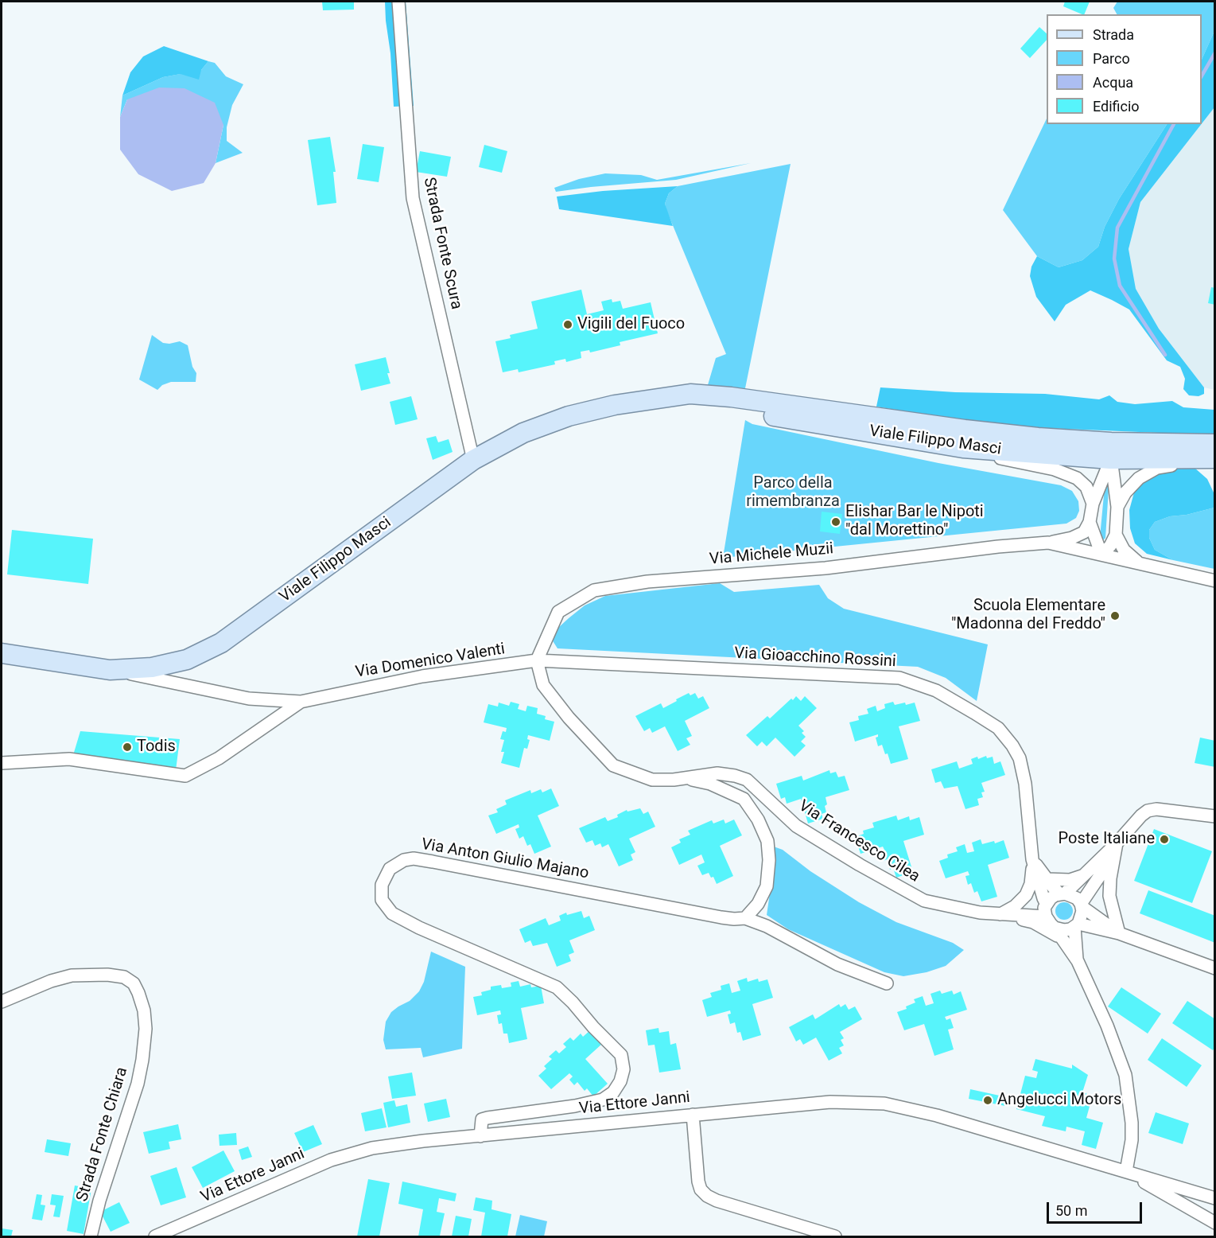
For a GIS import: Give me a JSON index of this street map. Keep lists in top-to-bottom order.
{
  "streets": {
    "main road": ["Viale Filippo Masci"],
    "street": [
      "Strada Fonte Scura",
      "Via Michele Muzii",
      "Via Gioacchino Rossini",
      "Via Domenico Valenti",
      "Via Francesco Cilea",
      "Via Anton Giulio Majano",
      "Via Ettore Janni",
      "Strada Fonte Chiara"
    ]
  },
  "crossings": [
    ["Strada Fonte Scura", "Viale Filippo Masci"],
    ["Viale Filippo Masci", "Via Domenico Valenti"],
    ["Via Michele Muzii", "Via Gioacchino Rossini"],
    ["Via Michele Muzii", "Via Domenico Valenti"],
    ["Via Michele Muzii", "Via Francesco Cilea"],
    ["Via Gioacchino Rossini", "Via Domenico Valenti"],
    ["Via Gioacchino Rossini", "Via Francesco Cilea"],
    ["Via Domenico Valenti", "Via Francesco Cilea"],
    ["Via Francesco Cilea", "Via Anton Giulio Majano"],
    ["Via Anton Giulio Majano", "Via Ettore Janni"]
  ],
  "parks": ["Parco della rimembranza"],
  "places": [
    "Vigili del Fuoco",
    "Elishar Bar le Nipoti \"dal Morettino\"",
    "Scuola Elementare \"Madonna del Freddo\"",
    "Todis",
    "Poste Italiane",
    "Angelucci Motors"
  ],
  "legend": [
    "Strada",
    "Parco",
    "Acqua",
    "Edificio"
  ],
  "scale_bar": "50 m"
}
